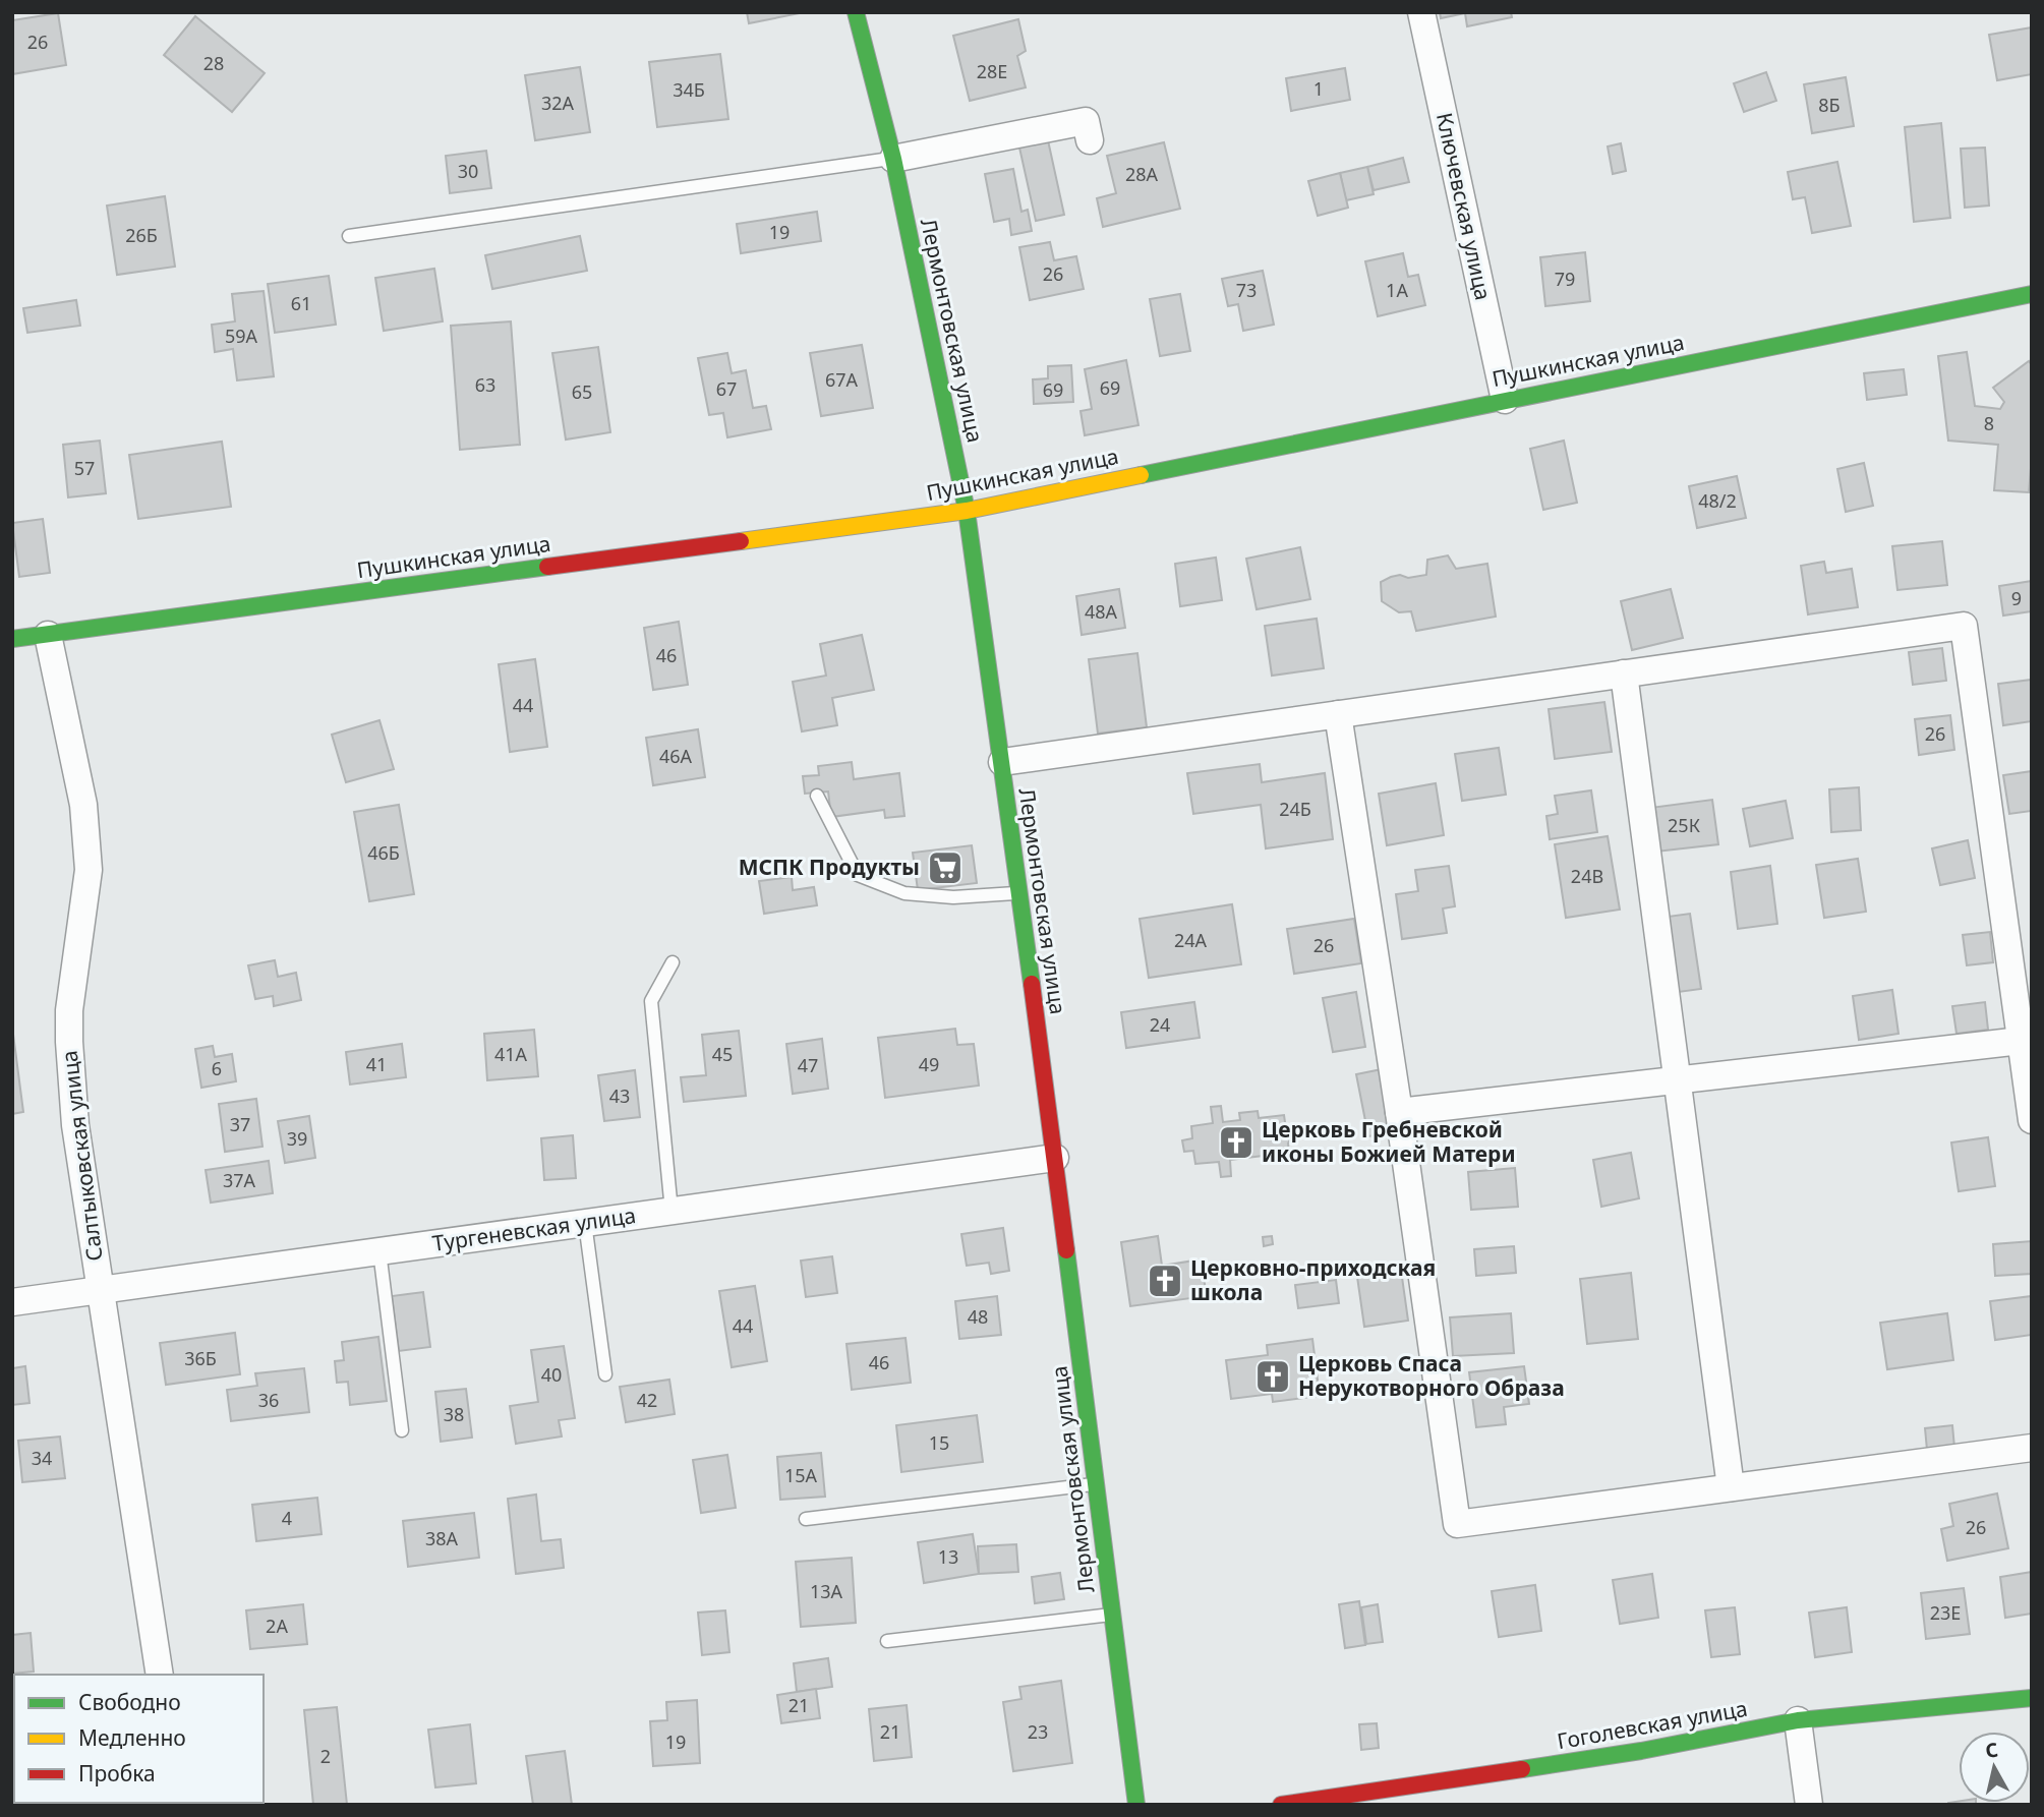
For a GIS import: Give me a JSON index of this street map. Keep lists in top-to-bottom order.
{
  "streets": {
    "street": [
      "Ключевская улица",
      "Лермонтовская улица",
      "Пушкинская улица",
      "Салтыковская улица",
      "Тургеневская улица",
      "Гоголевская улица"
    ]
  },
  "crossings": [
    ["Ключевская улица", "Пушкинская улица"],
    ["Лермонтовская улица", "Пушкинская улица"],
    ["Лермонтовская улица", "Тургеневская улица"],
    ["Пушкинская улица", "Салтыковская улица"],
    ["Салтыковская улица", "Тургеневская улица"]
  ],
  "places": {
    "supermarket": ["МСПК Продукты"],
    "church": ["Церковь Гребневской иконы Божией Матери", "Церковно-приходская школа", "Церковь Спаса Нерукотворного Образа"]
  },
  "house_numbers": [
    "26",
    "28",
    "28Е",
    "1",
    "34Б",
    "32А",
    "8Б",
    "30",
    "28А",
    "19",
    "26Б",
    "26",
    "79",
    "73",
    "1А",
    "61",
    "59А",
    "67А",
    "63",
    "69",
    "67",
    "69",
    "65",
    "8",
    "57",
    "48/2",
    "9",
    "48А",
    "46",
    "44",
    "26",
    "46А",
    "24Б",
    "25К",
    "46Б",
    "24В",
    "24А",
    "26",
    "24",
    "41А",
    "45",
    "41",
    "49",
    "47",
    "6",
    "43",
    "37",
    "39",
    "37А",
    "48",
    "44",
    "36Б",
    "46",
    "40",
    "36",
    "42",
    "38",
    "15",
    "34",
    "15А",
    "4",
    "26",
    "38А",
    "13",
    "13А",
    "23Е",
    "2А",
    "21",
    "21",
    "23",
    "19",
    "2"
  ],
  "legend": ["Свободно", "Медленно", "Пробка"],
  "north": "top"
}
